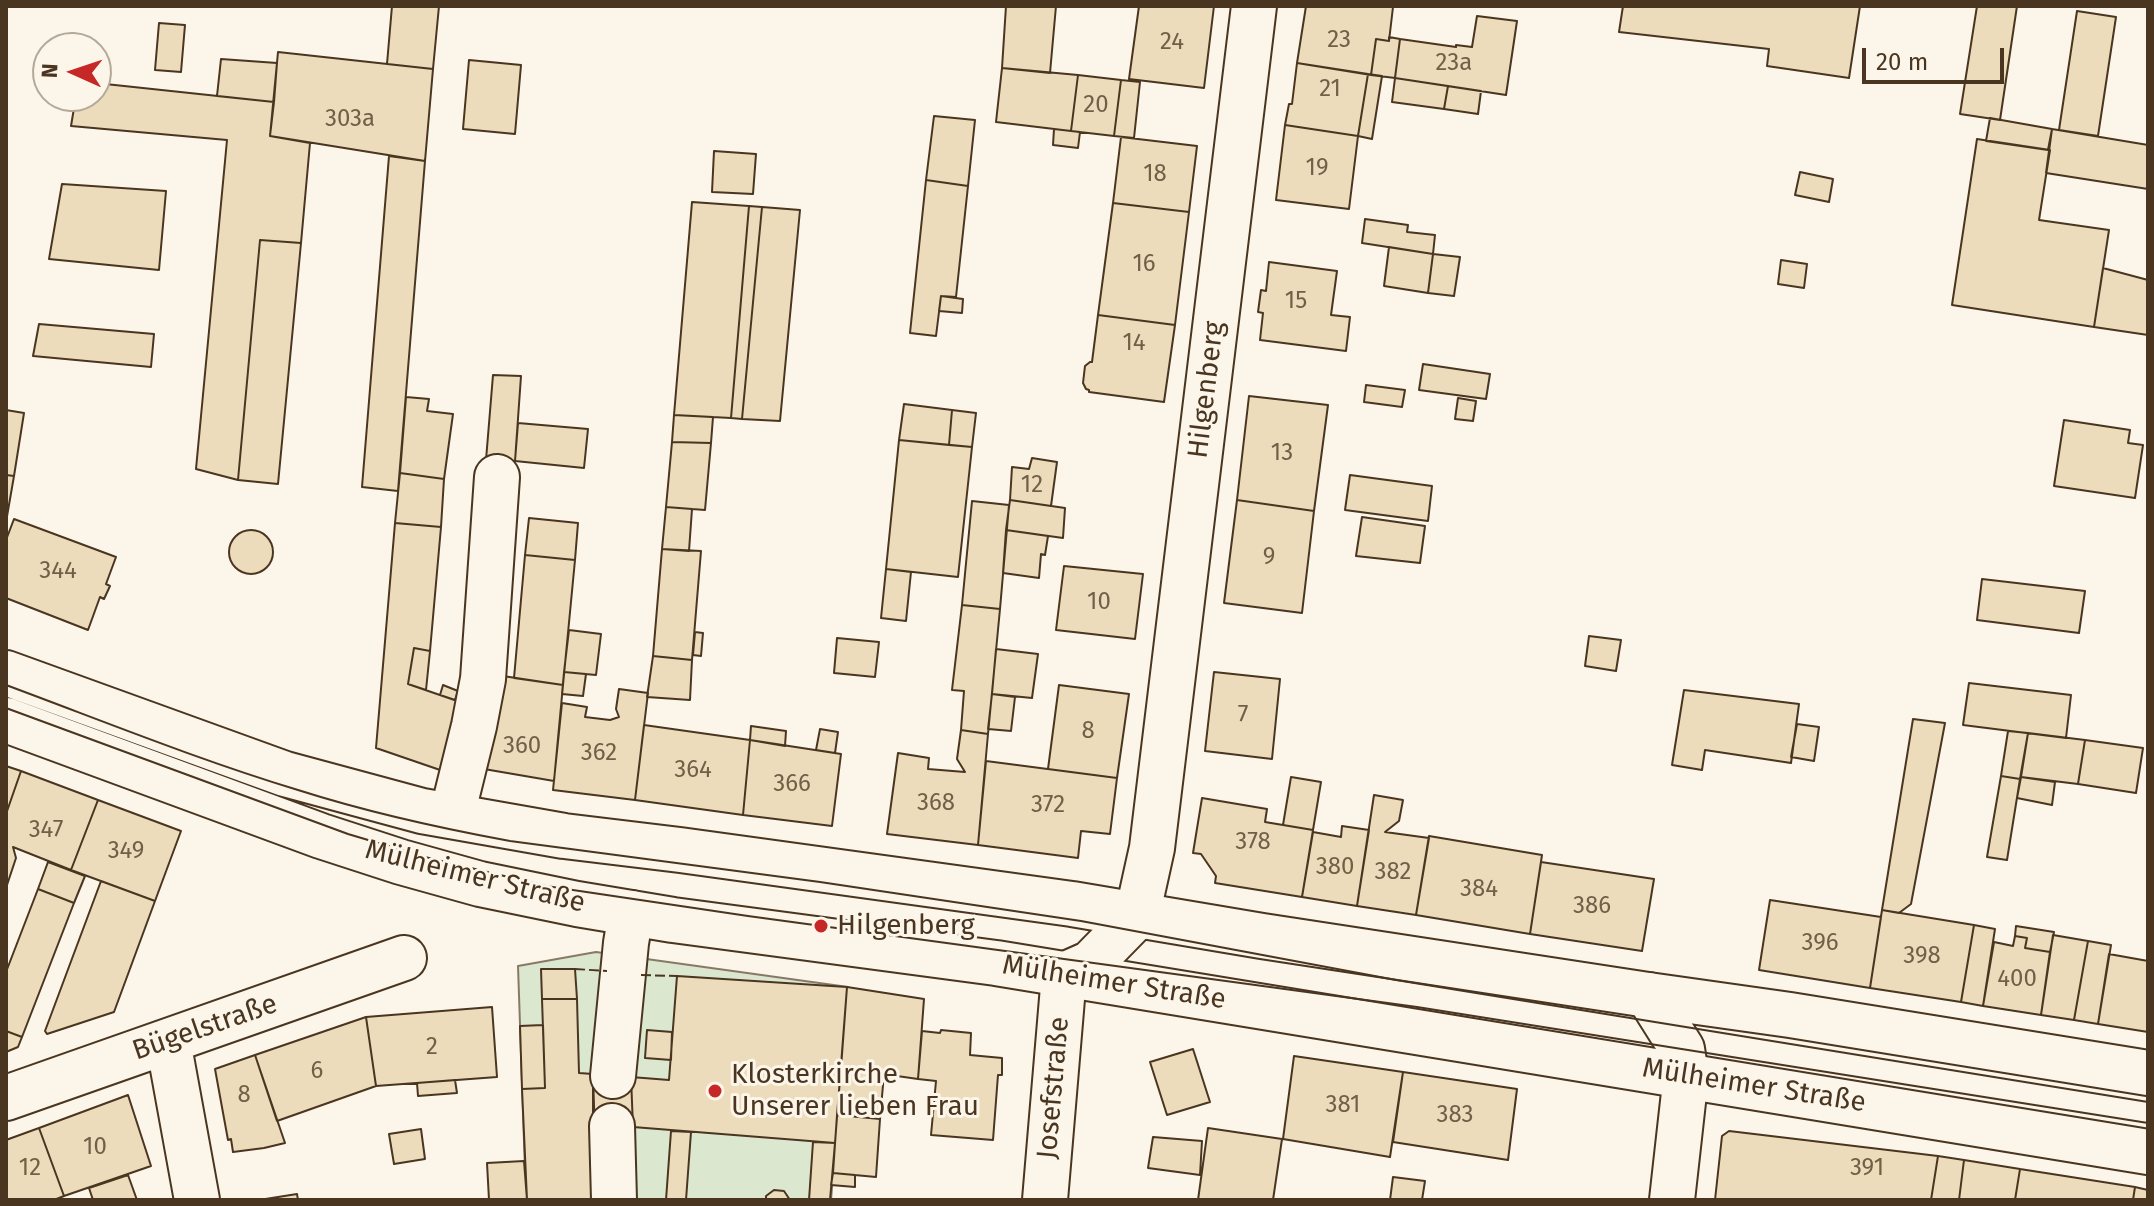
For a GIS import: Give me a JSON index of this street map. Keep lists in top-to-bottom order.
{
  "streets": {
    "main road": [
      "Hilgenberg",
      "Mülheimer Straße",
      "Bügelstraße",
      "Josefstraße"
    ]
  },
  "crossings": [
    ["Hilgenberg", "Mülheimer Straße"],
    ["Mülheimer Straße", "Josefstraße"]
  ],
  "places": ["Hilgenberg", "Klosterkirche Unserer lieben Frau"],
  "house_numbers": [
    "23",
    "24",
    "23a",
    "21",
    "20",
    "303a",
    "19",
    "18",
    "16",
    "15",
    "14",
    "13",
    "12",
    "9",
    "344",
    "10",
    "7",
    "8",
    "360",
    "362",
    "364",
    "366",
    "368",
    "372",
    "347",
    "378",
    "349",
    "380",
    "382",
    "384",
    "386",
    "396",
    "398",
    "400",
    "2",
    "6",
    "8",
    "381",
    "383",
    "10",
    "12",
    "391"
  ],
  "scale_bar": "20 m",
  "north": "left"
}
